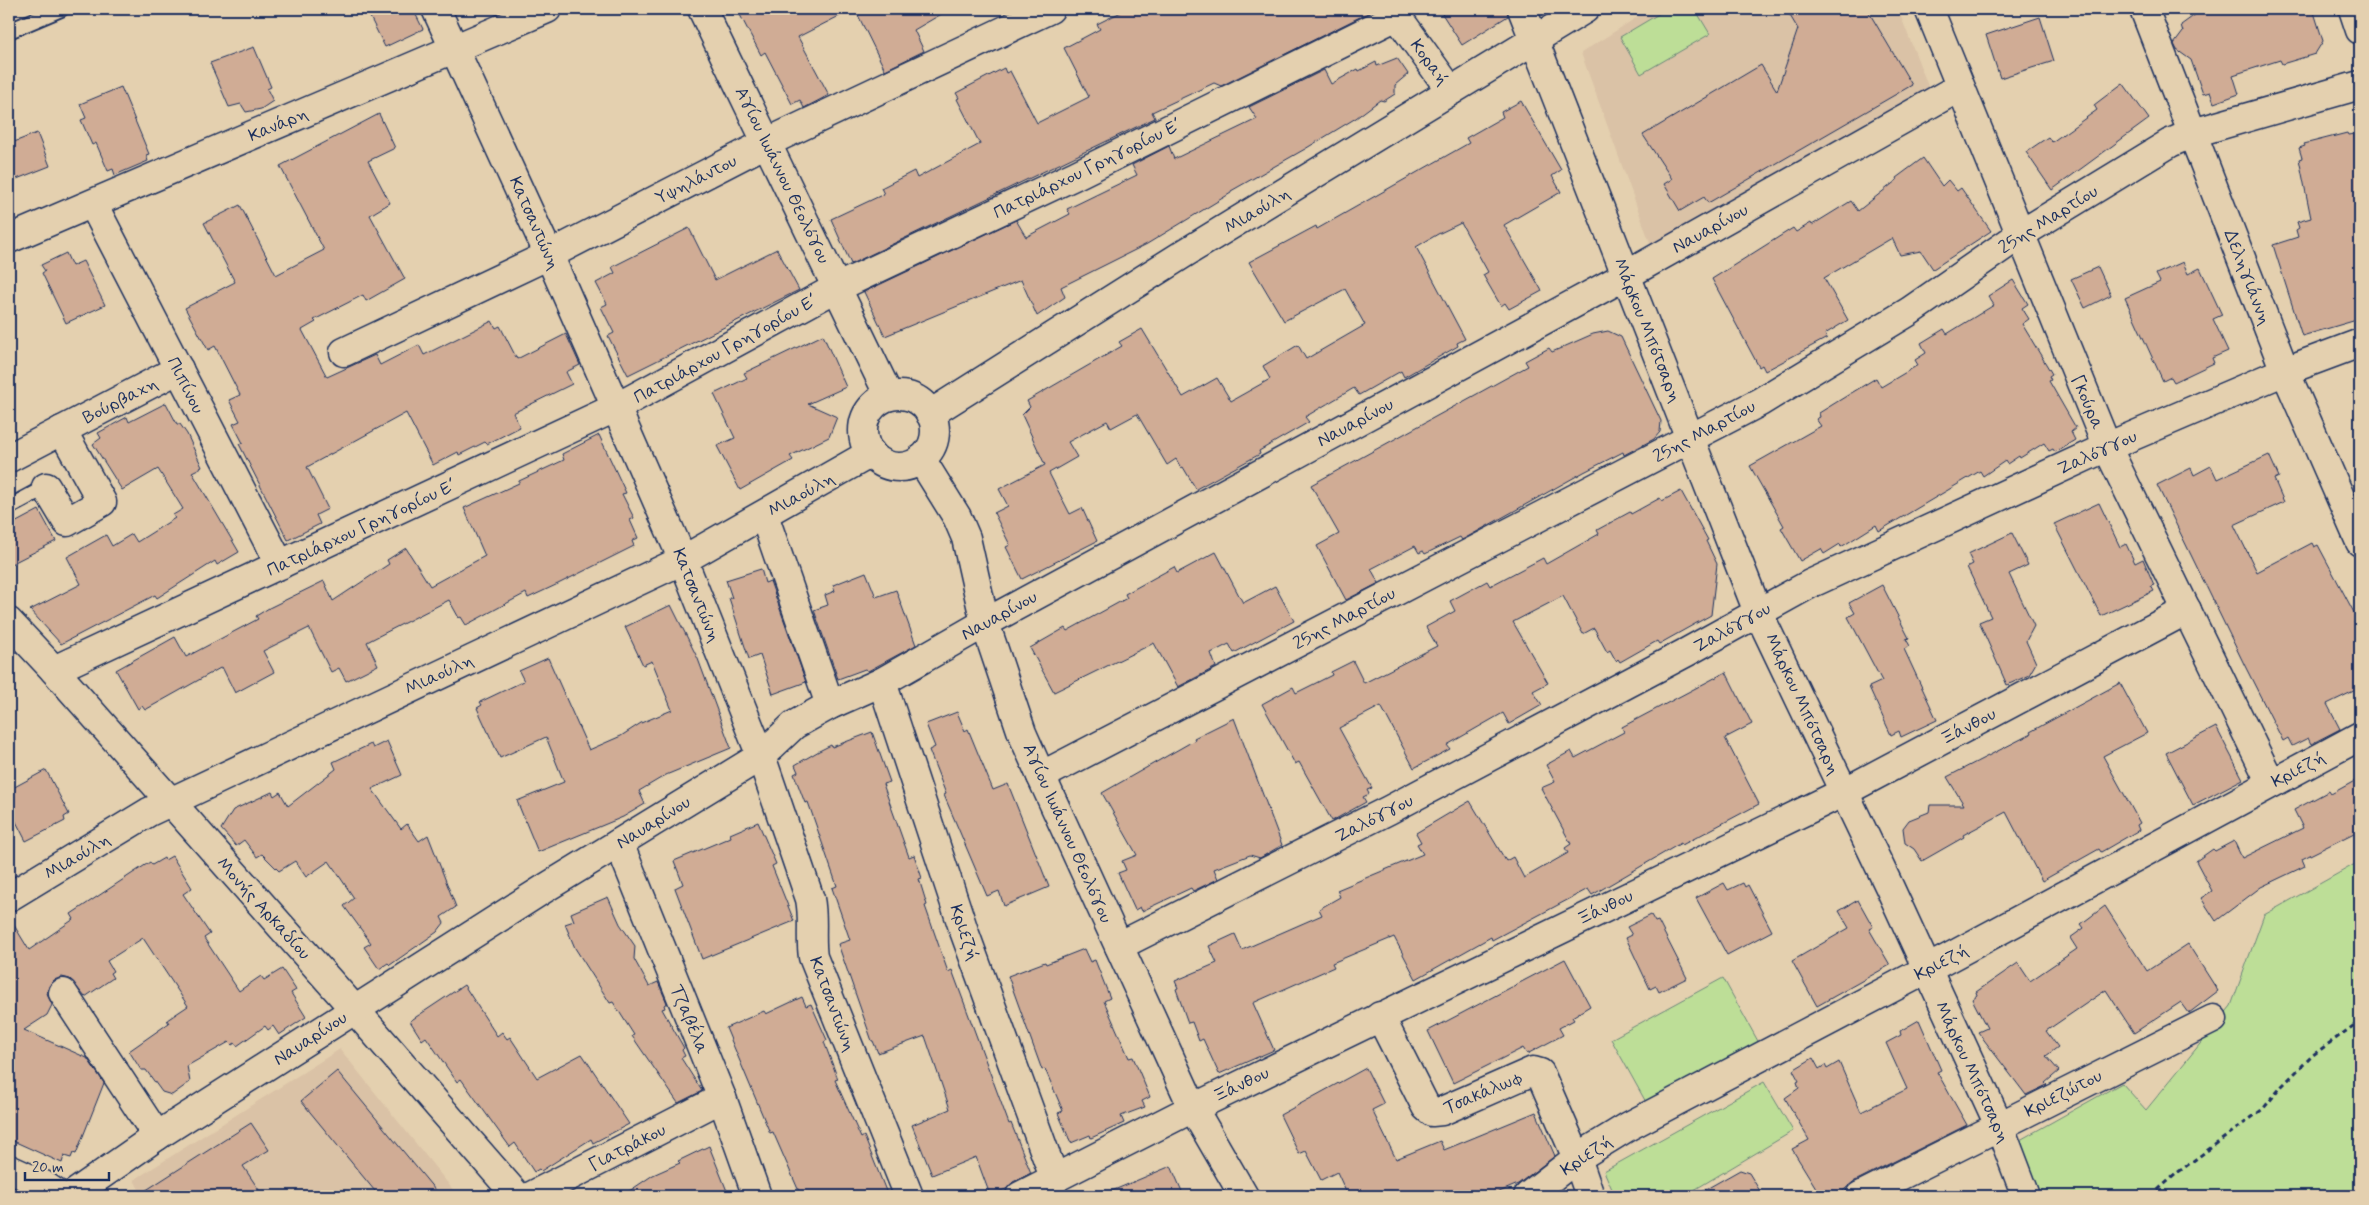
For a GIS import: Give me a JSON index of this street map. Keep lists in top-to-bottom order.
{
  "streets": {
    "street": [
      "Κοραή",
      "Κανάρη",
      "Πατριάρχου Γρηγορίου Ε΄",
      "Αγίου Ιωάννου Θεολόγου",
      "Υψηλάντου",
      "Μιαούλη",
      "25ης Μαρτίου",
      "Κατσαντώνη",
      "Ναυαρίνου",
      "Δεληγιάννη",
      "Μάρκου Μπότσαρη",
      "Πιπίνου",
      "Βούρβαχη",
      "Γκούρα",
      "Ζαλόγγου",
      "Ξάνθου",
      "Κριεζή",
      "Μονής Αρκαδίου",
      "Τζαβέλα",
      "Τσακάλωφ",
      "Κριεζώτου",
      "Γιατράκου"
    ]
  },
  "crossings": [
    ["Κοραή", "Πατριάρχου Γρηγορίου Ε΄"],
    ["Κοραή", "Μιαούλη"],
    ["Κανάρη", "Κατσαντώνη"],
    ["Κανάρη", "Πιπίνου"],
    ["Πατριάρχου Γρηγορίου Ε΄", "Αγίου Ιωάννου Θεολόγου"],
    ["Πατριάρχου Γρηγορίου Ε΄", "Κατσαντώνη"],
    ["Πατριάρχου Γρηγορίου Ε΄", "Πιπίνου"],
    ["Πατριάρχου Γρηγορίου Ε΄", "Μονής Αρκαδίου"],
    ["Αγίου Ιωάννου Θεολόγου", "Υψηλάντου"],
    ["Αγίου Ιωάννου Θεολόγου", "Μιαούλη"],
    ["Αγίου Ιωάννου Θεολόγου", "25ης Μαρτίου"],
    ["Αγίου Ιωάννου Θεολόγου", "Ναυαρίνου"],
    ["Αγίου Ιωάννου Θεολόγου", "Ζαλόγγου"],
    ["Αγίου Ιωάννου Θεολόγου", "Ξάνθου"],
    ["Υψηλάντου", "Κατσαντώνη"],
    ["Μιαούλη", "Κατσαντώνη"],
    ["Μιαούλη", "Μάρκου Μπότσαρη"],
    ["Μιαούλη", "Μονής Αρκαδίου"],
    ["25ης Μαρτίου", "Δεληγιάννη"],
    ["25ης Μαρτίου", "Μάρκου Μπότσαρη"],
    ["25ης Μαρτίου", "Γκούρα"],
    ["Κατσαντώνη", "Ναυαρίνου"],
    ["Ναυαρίνου", "Μάρκου Μπότσαρη"],
    ["Ναυαρίνου", "Γκούρα"],
    ["Ναυαρίνου", "Κριεζή"],
    ["Ναυαρίνου", "Μονής Αρκαδίου"],
    ["Ναυαρίνου", "Τζαβέλα"],
    ["Δεληγιάννη", "Ζαλόγγου"],
    ["Μάρκου Μπότσαρη", "Ζαλόγγου"],
    ["Μάρκου Μπότσαρη", "Ξάνθου"],
    ["Μάρκου Μπότσαρη", "Κριεζή"],
    ["Μάρκου Μπότσαρη", "Κριεζώτου"],
    ["Πιπίνου", "Βούρβαχη"],
    ["Γκούρα", "Ζαλόγγου"],
    ["Γκούρα", "Ξάνθου"],
    ["Γκούρα", "Κριεζή"],
    ["Ξάνθου", "Κριεζή"],
    ["Ξάνθου", "Τσακάλωφ"],
    ["Κριεζή", "Τσακάλωφ"],
    ["Τζαβέλα", "Γιατράκου"]
  ],
  "scale_bar": "20 m"
}
